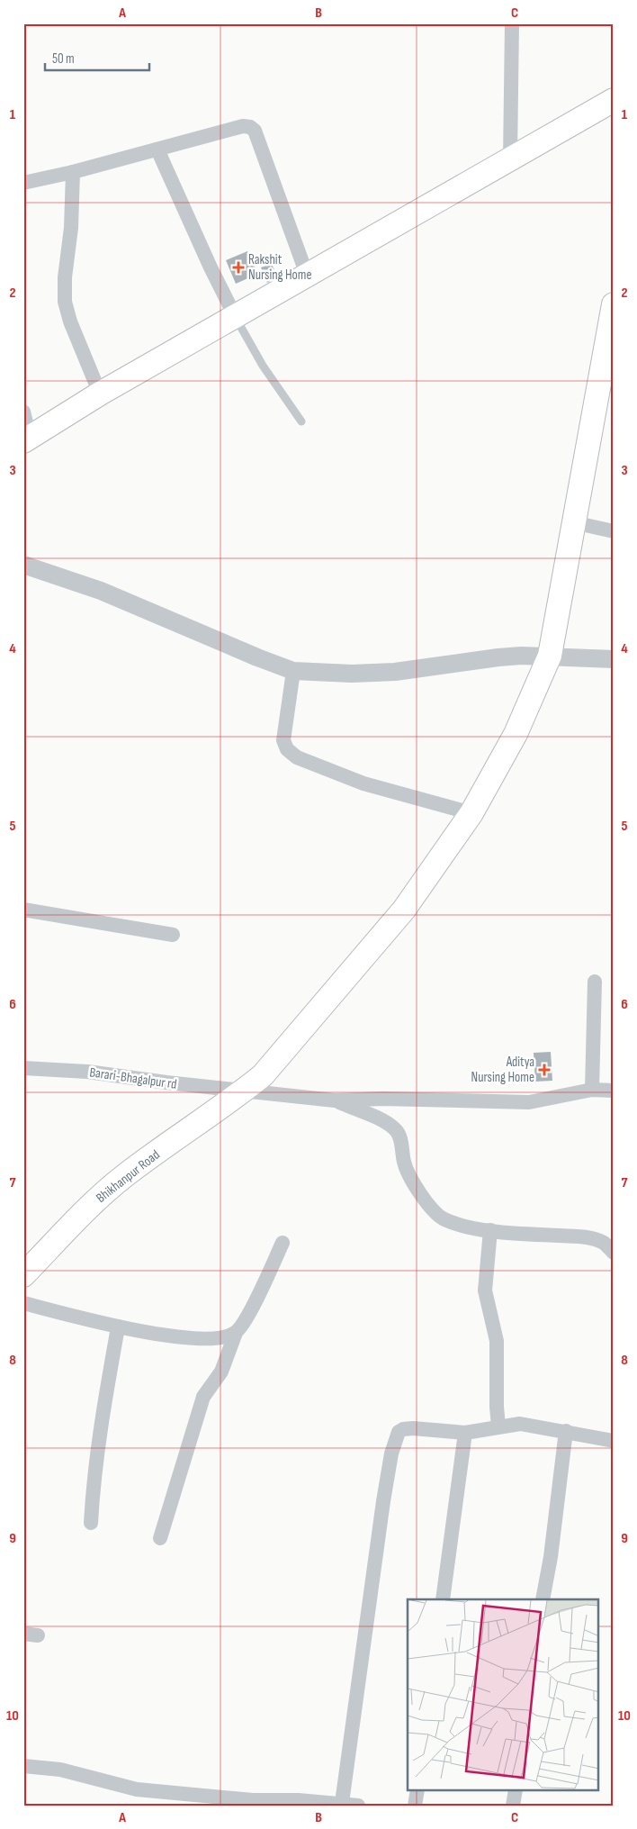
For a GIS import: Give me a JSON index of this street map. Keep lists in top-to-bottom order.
{
  "streets": {
    "main road": ["Bhikhanpur Road"],
    "street": ["Barari-Bhagalpur rd"]
  },
  "crossings": [
    ["Barari-Bhagalpur rd", "Bhikhanpur Road"]
  ],
  "places": {
    "health": ["Rakshit Nursing Home", "Aditya Nursing Home"]
  },
  "scale_bar": "50 m",
  "grid": {
    "columns": ["A", "B", "C"],
    "rows": [
      "1",
      "2",
      "3",
      "4",
      "5",
      "6",
      "7",
      "8",
      "9",
      "10"
    ]
  }
}
